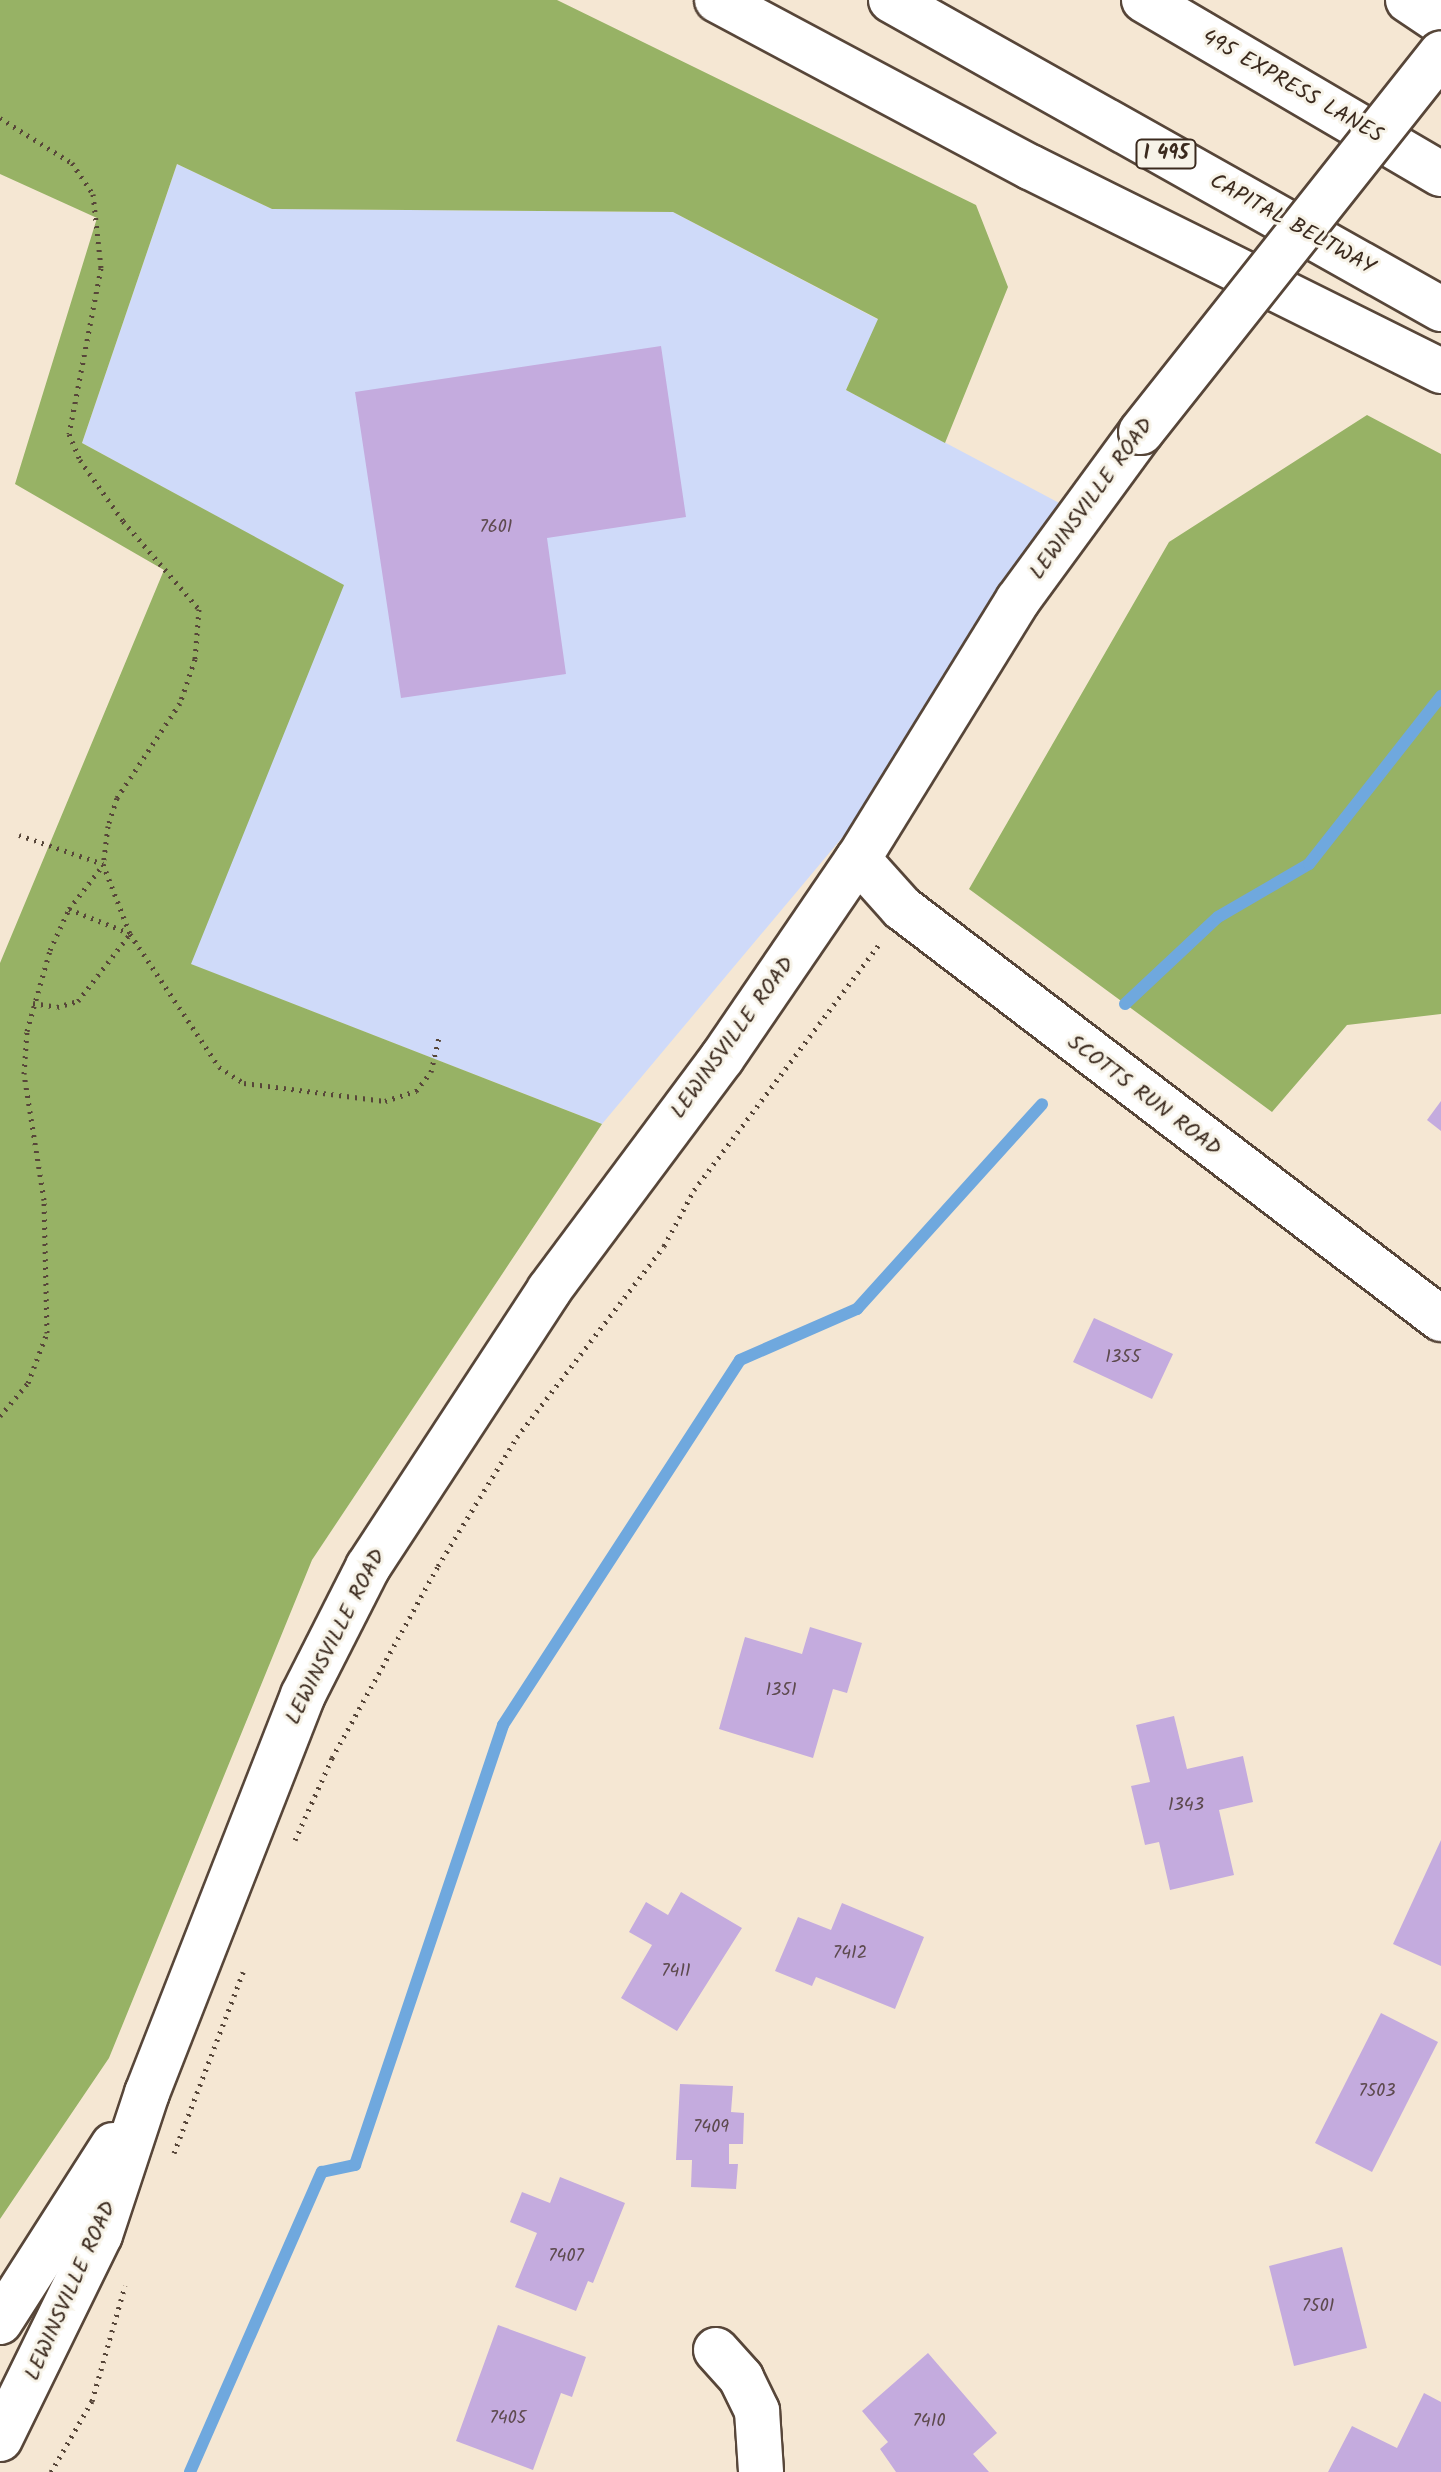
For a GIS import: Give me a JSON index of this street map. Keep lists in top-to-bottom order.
{
  "streets": {
    "main road": [
      "495 EXPRESS LANES",
      "I 495",
      "CAPITAL BELTWAY",
      "LEWINSVILLE ROAD",
      "SCOTTS RUN ROAD"
    ]
  },
  "crossings": [
    ["LEWINSVILLE ROAD", "SCOTTS RUN ROAD"]
  ],
  "house_numbers": [
    "7601",
    "1355",
    "1351",
    "1343",
    "7412",
    "7411",
    "7503",
    "7409",
    "7407",
    "7501",
    "7405",
    "7410"
  ]
}
